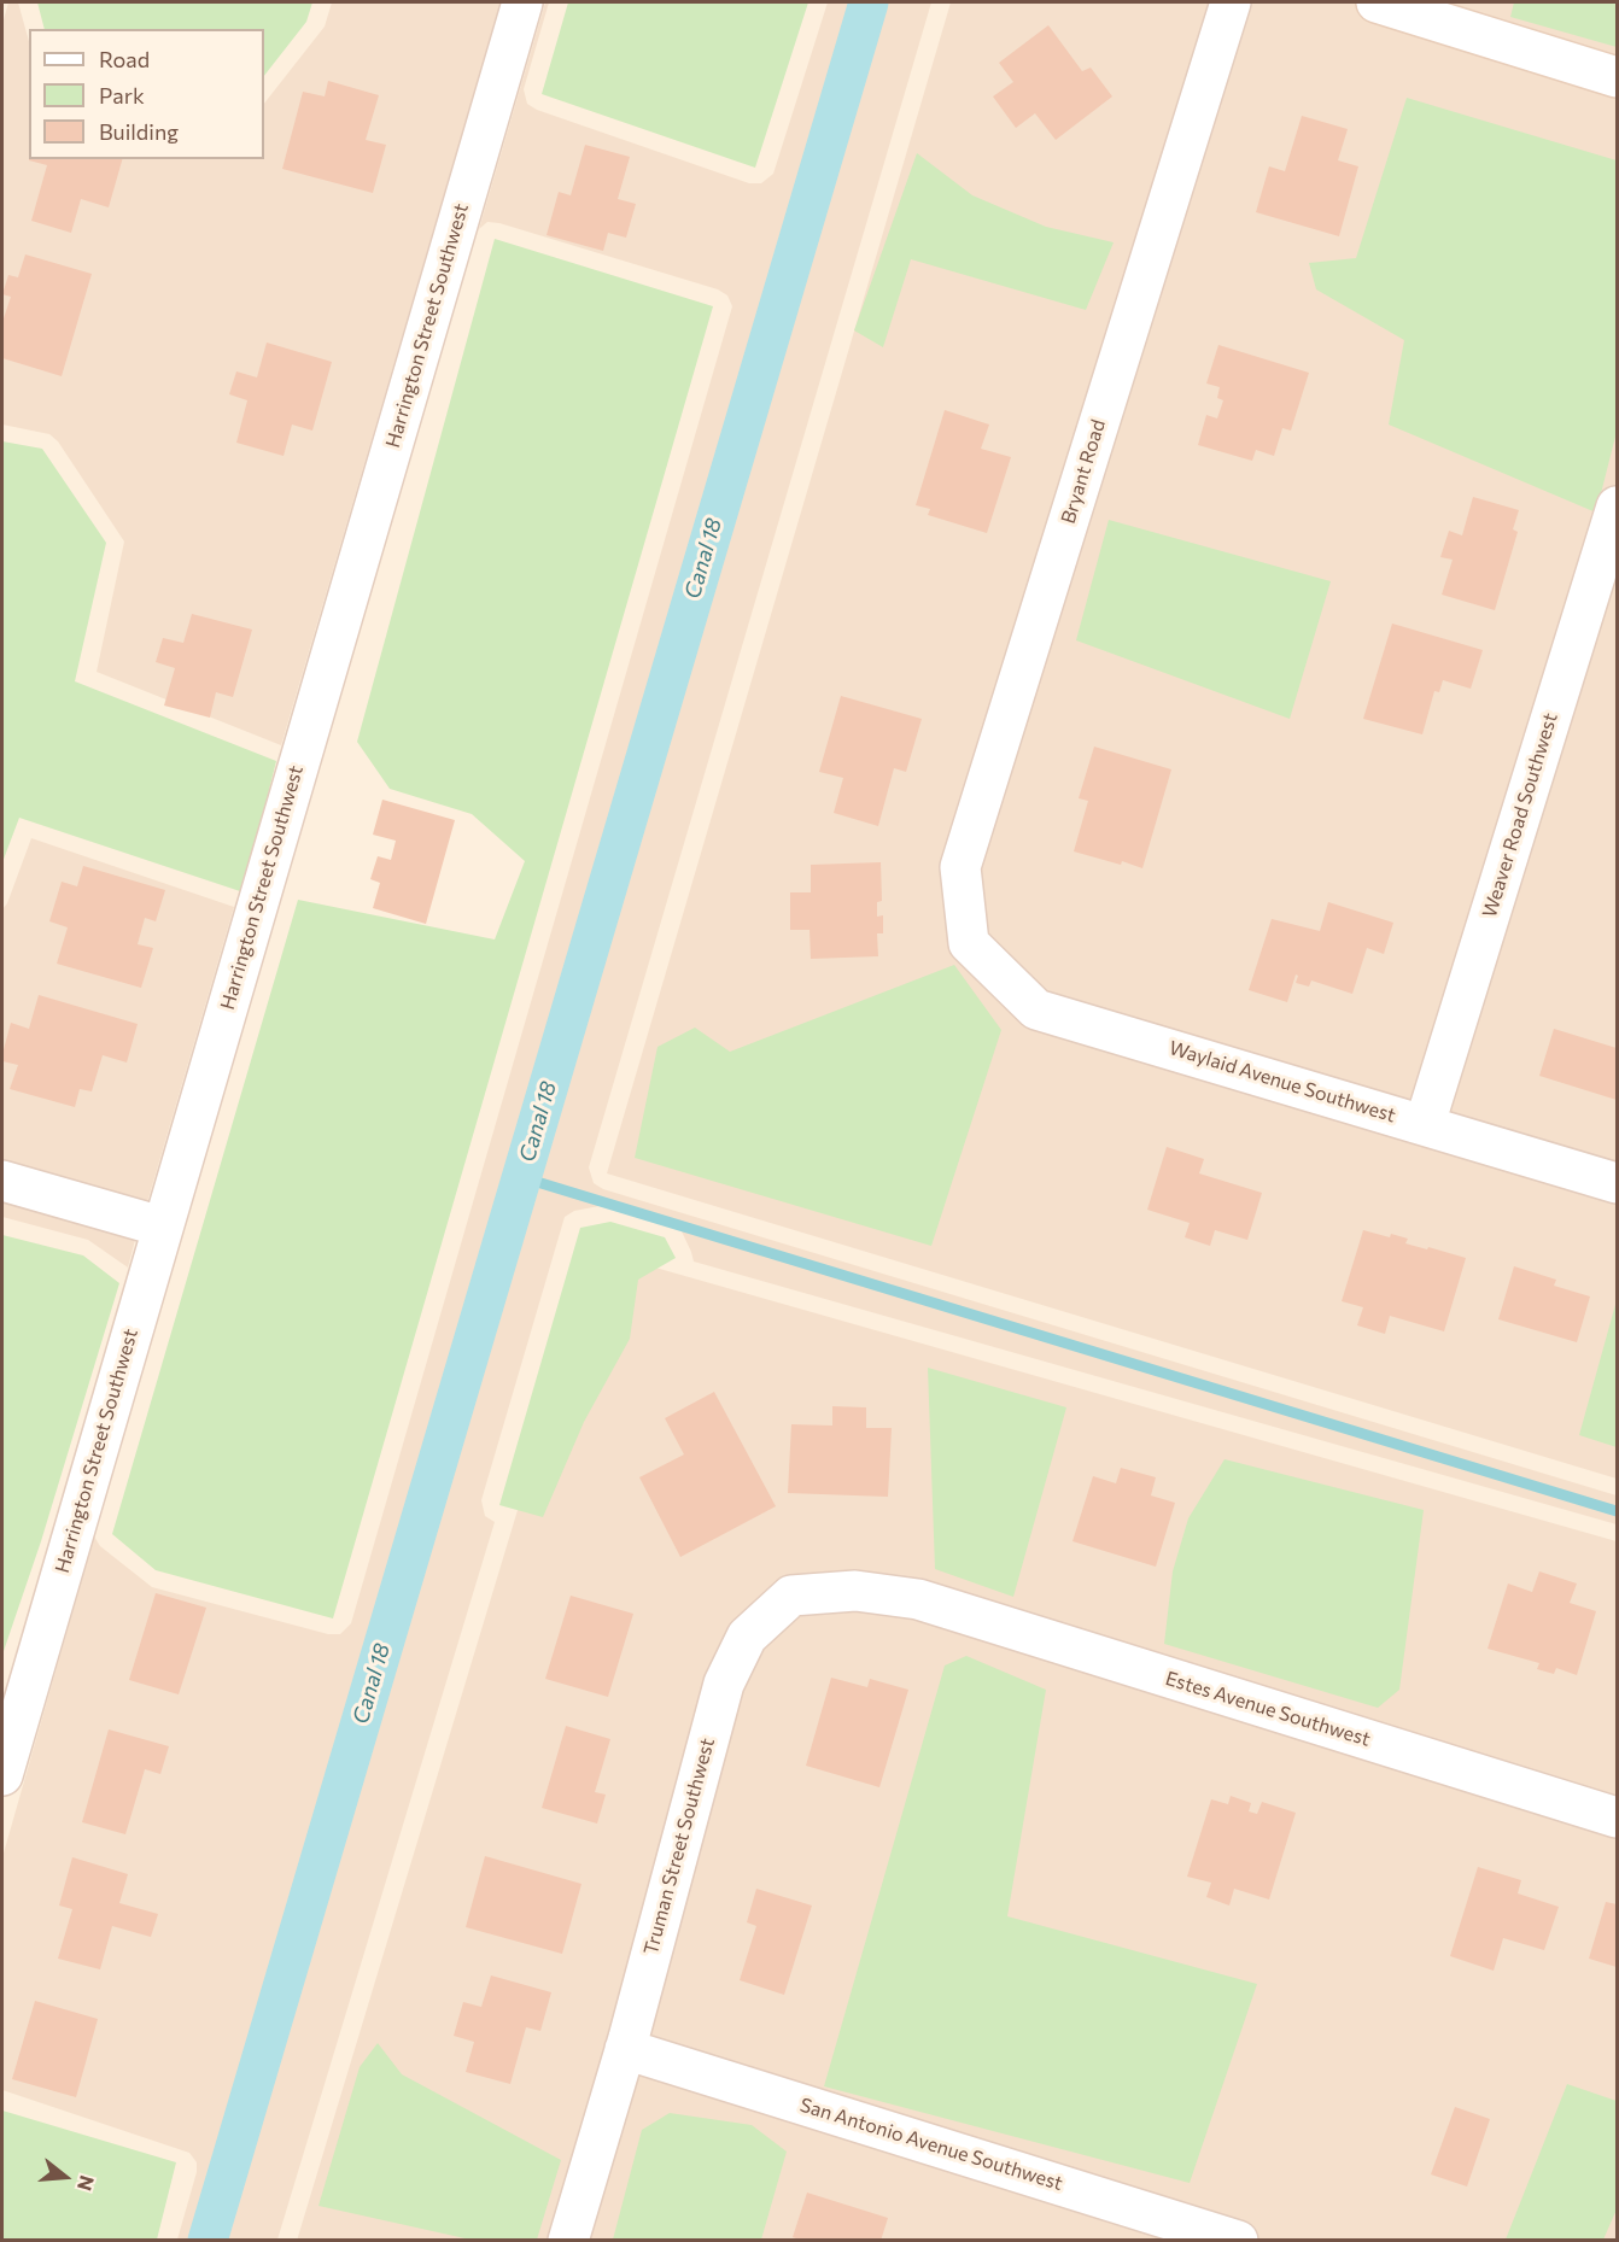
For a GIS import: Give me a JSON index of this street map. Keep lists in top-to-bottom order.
{
  "streets": {
    "street": [
      "Harrington Street Southwest",
      "Bryant Road",
      "Weaver Road Southwest",
      "Waylaid Avenue Southwest",
      "Estes Avenue Southwest",
      "Truman Street Southwest",
      "San Antonio Avenue Southwest"
    ]
  },
  "crossings": [
    ["Bryant Road", "Waylaid Avenue Southwest"],
    ["Weaver Road Southwest", "Waylaid Avenue Southwest"],
    ["Estes Avenue Southwest", "Truman Street Southwest"],
    ["Truman Street Southwest", "San Antonio Avenue Southwest"]
  ],
  "water": ["Canal 18"],
  "legend": ["Road", "Park", "Building"],
  "north": "right"
}
